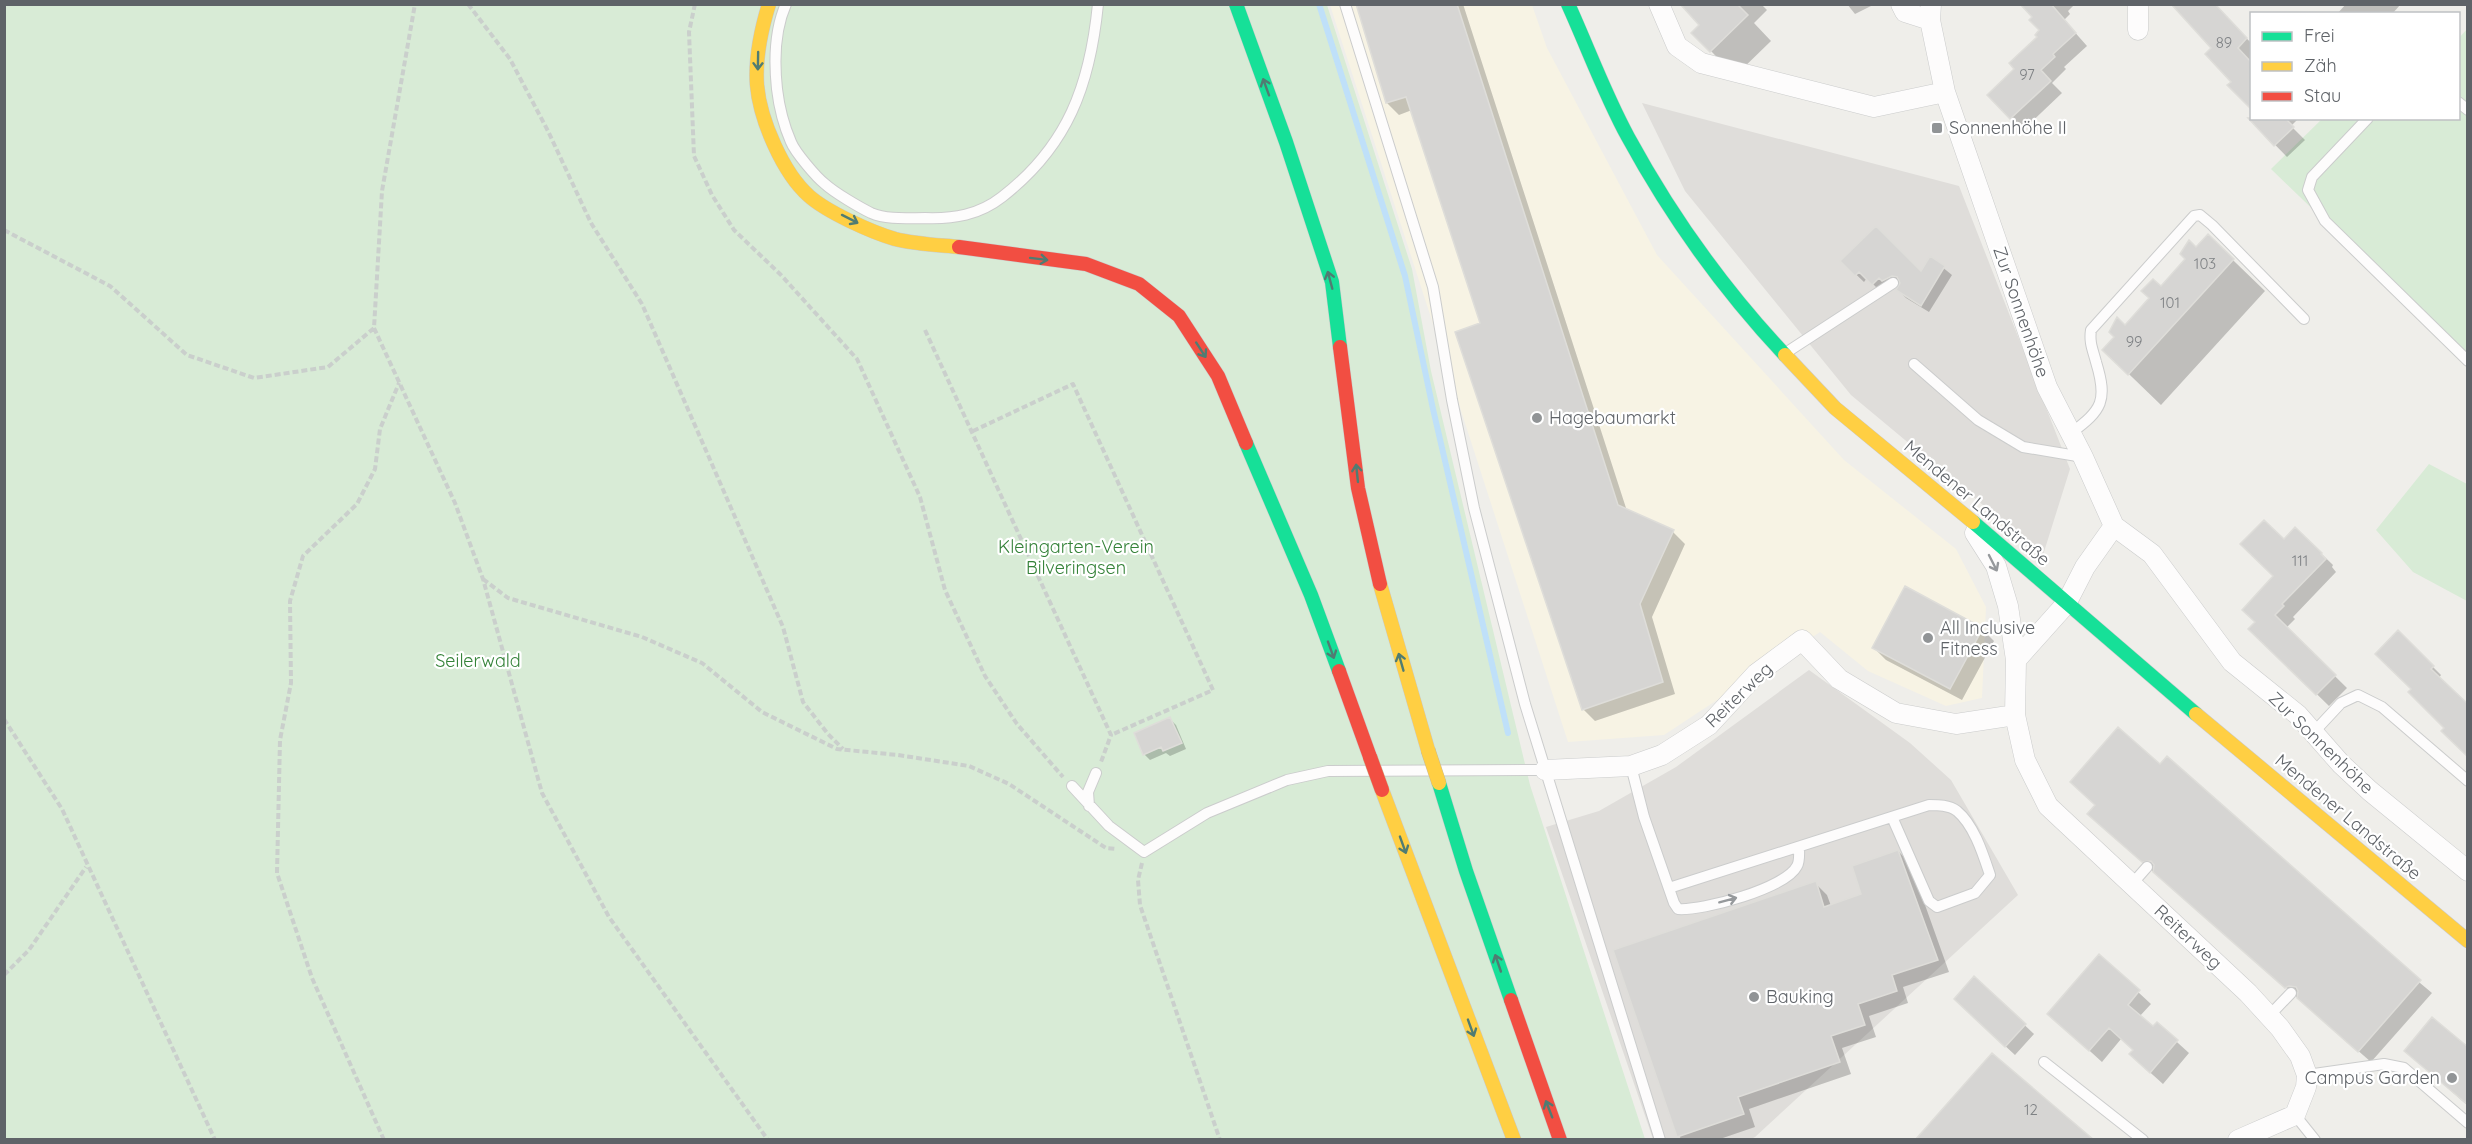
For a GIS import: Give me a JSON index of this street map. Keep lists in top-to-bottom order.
{
  "streets": {
    "main road": ["Mendener Landstraße"],
    "street": ["Zur Sonnenhöhe", "Reiterweg"]
  },
  "crossings": [
    ["Mendener Landstraße", "Reiterweg"]
  ],
  "parks": ["Kleingarten-Verein Bilveringsen", "Seilerwald"],
  "places": {
    "transit": ["Sonnenhöhe II"],
    "other": [
      "Hagebaumarkt",
      "All Inclusive Fitness",
      "Bauking",
      "Campus Garden"
    ]
  },
  "house_numbers": [
    "89",
    "97",
    "103",
    "101",
    "99",
    "111",
    "12"
  ],
  "legend": ["Frei", "Zäh", "Stau"]
}
